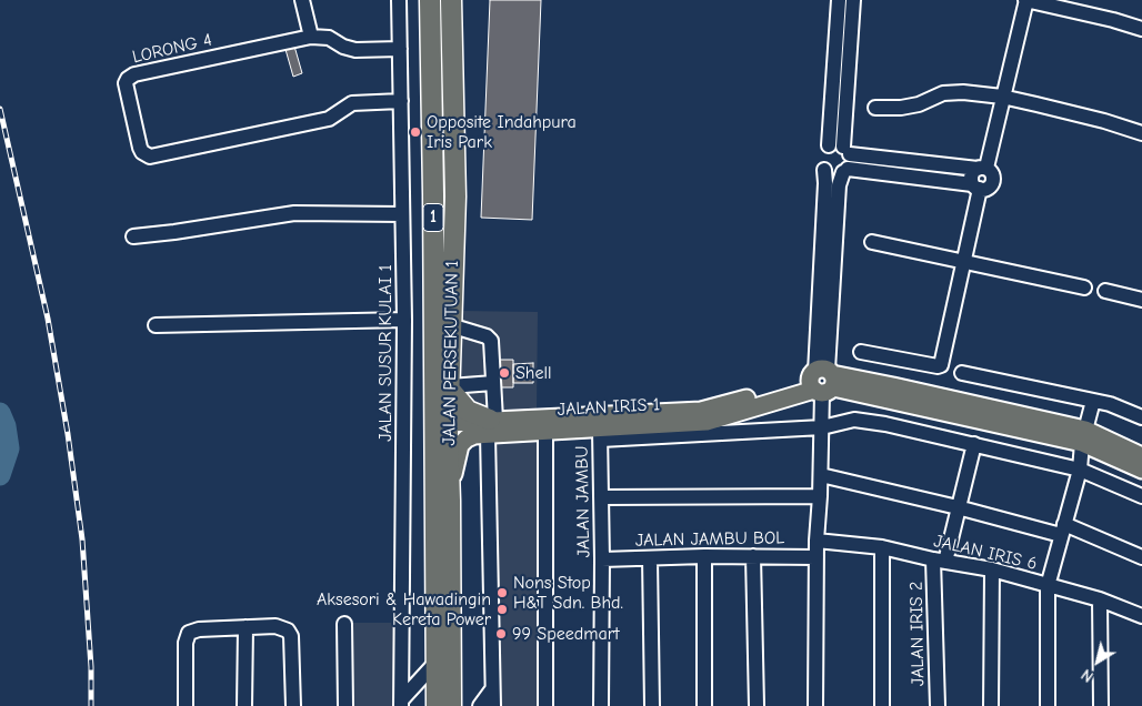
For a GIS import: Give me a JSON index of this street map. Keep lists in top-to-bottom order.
{
  "streets": {
    "highway": ["1", "JALAN PERSEKUTUAN 1"],
    "main road": ["JALAN IRIS 1"],
    "street": [
      "LORONG 4",
      "JALAN SUSUR KULAI 1",
      "JALAN JAMBU",
      "JALAN JAMBU BOL",
      "JALAN IRIS 6",
      "JALAN IRIS 2"
    ]
  },
  "crossings": [
    ["LORONG 4", "JALAN SUSUR KULAI 1"],
    ["JALAN PERSEKUTUAN 1", "JALAN IRIS 1"],
    ["JALAN IRIS 1", "JALAN JAMBU"],
    ["JALAN JAMBU", "JALAN JAMBU BOL"],
    ["JALAN IRIS 6", "JALAN IRIS 2"]
  ],
  "places": [
    "Opposite Indahpura Iris Park",
    "Shell",
    "Nons Stop H&T Sdn. Bhd.",
    "Aksesori & Hawadingin Kereta Power",
    "99 Speedmart"
  ],
  "north": "bottom left"
}
